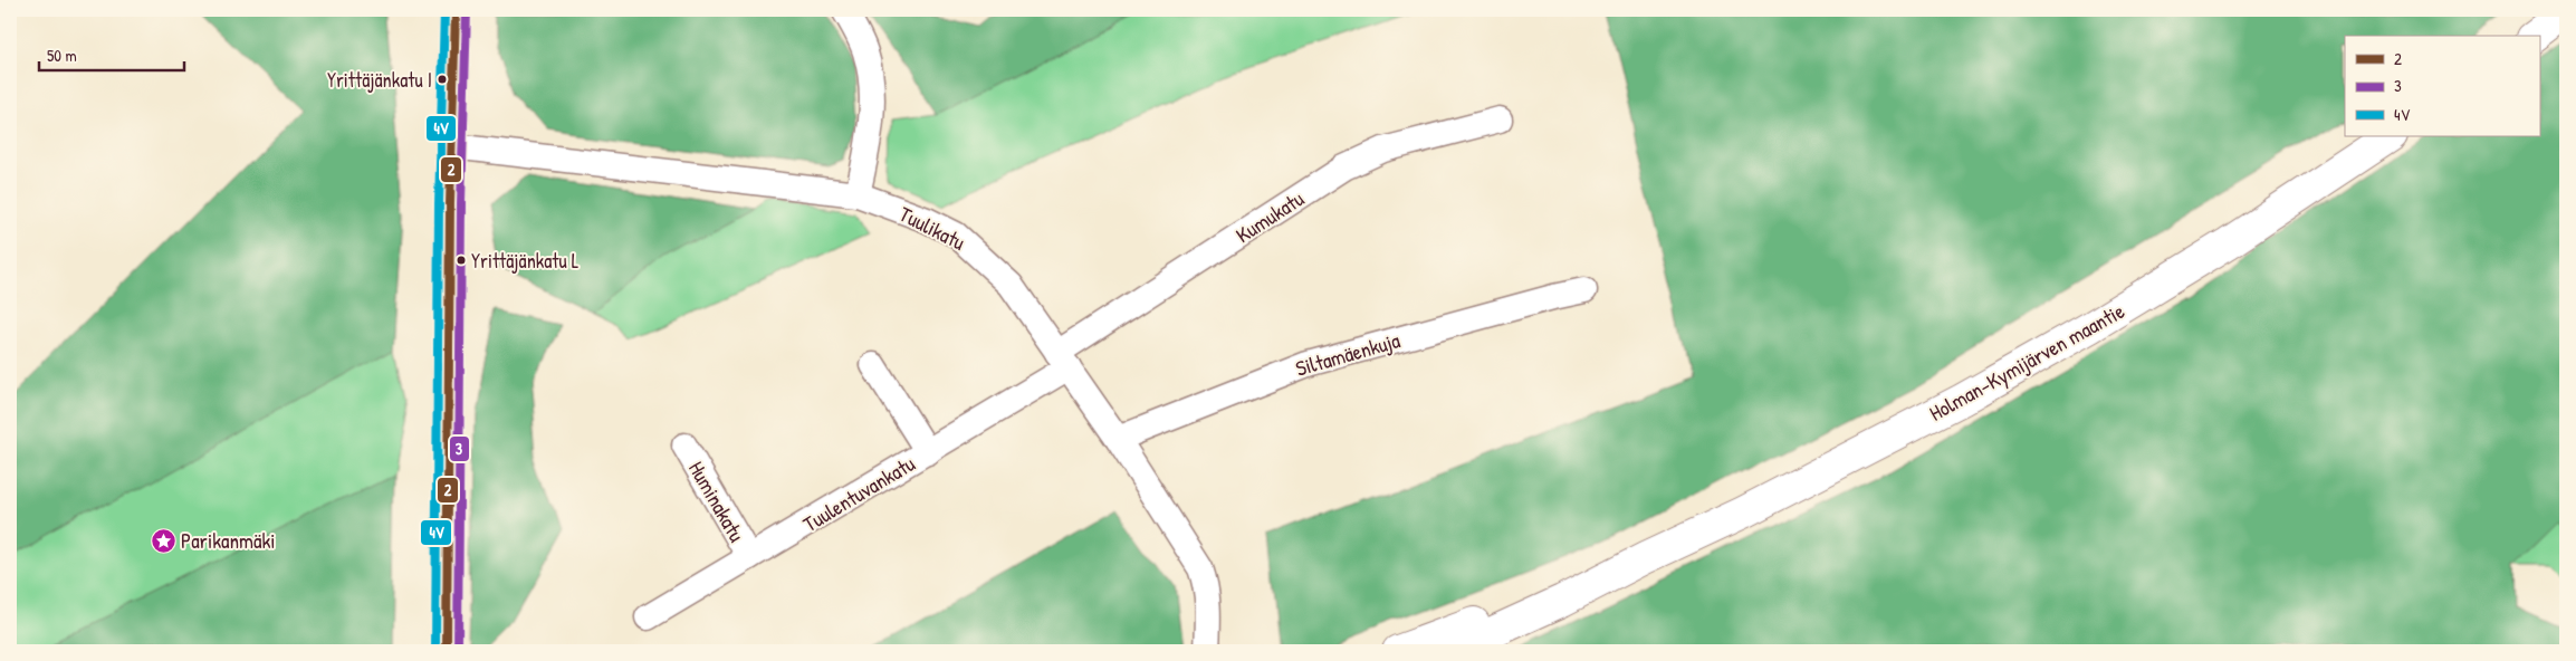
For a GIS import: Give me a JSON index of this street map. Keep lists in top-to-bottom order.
{
  "streets": {
    "main road": ["Holman–Kymijärven maantie"],
    "street": [
      "Kumukatu",
      "Tuulikatu",
      "Siltamäenkuja",
      "Tuulentuvankatu",
      "Huminakatu"
    ]
  },
  "crossings": [
    ["Kumukatu", "Tuulikatu"],
    ["Kumukatu", "Tuulentuvankatu"],
    ["Tuulikatu", "Siltamäenkuja"],
    ["Tuulikatu", "Tuulentuvankatu"],
    ["Tuulentuvankatu", "Huminakatu"]
  ],
  "places": {
    "other": ["Yrittäjänkatu I", "Yrittäjänkatu L"],
    "place": ["Parikanmäki"]
  },
  "lines": ["transit line 2", "transit line 3", "transit line 4V"],
  "legend": ["2", "3", "4V"],
  "scale_bar": "50 m"
}
